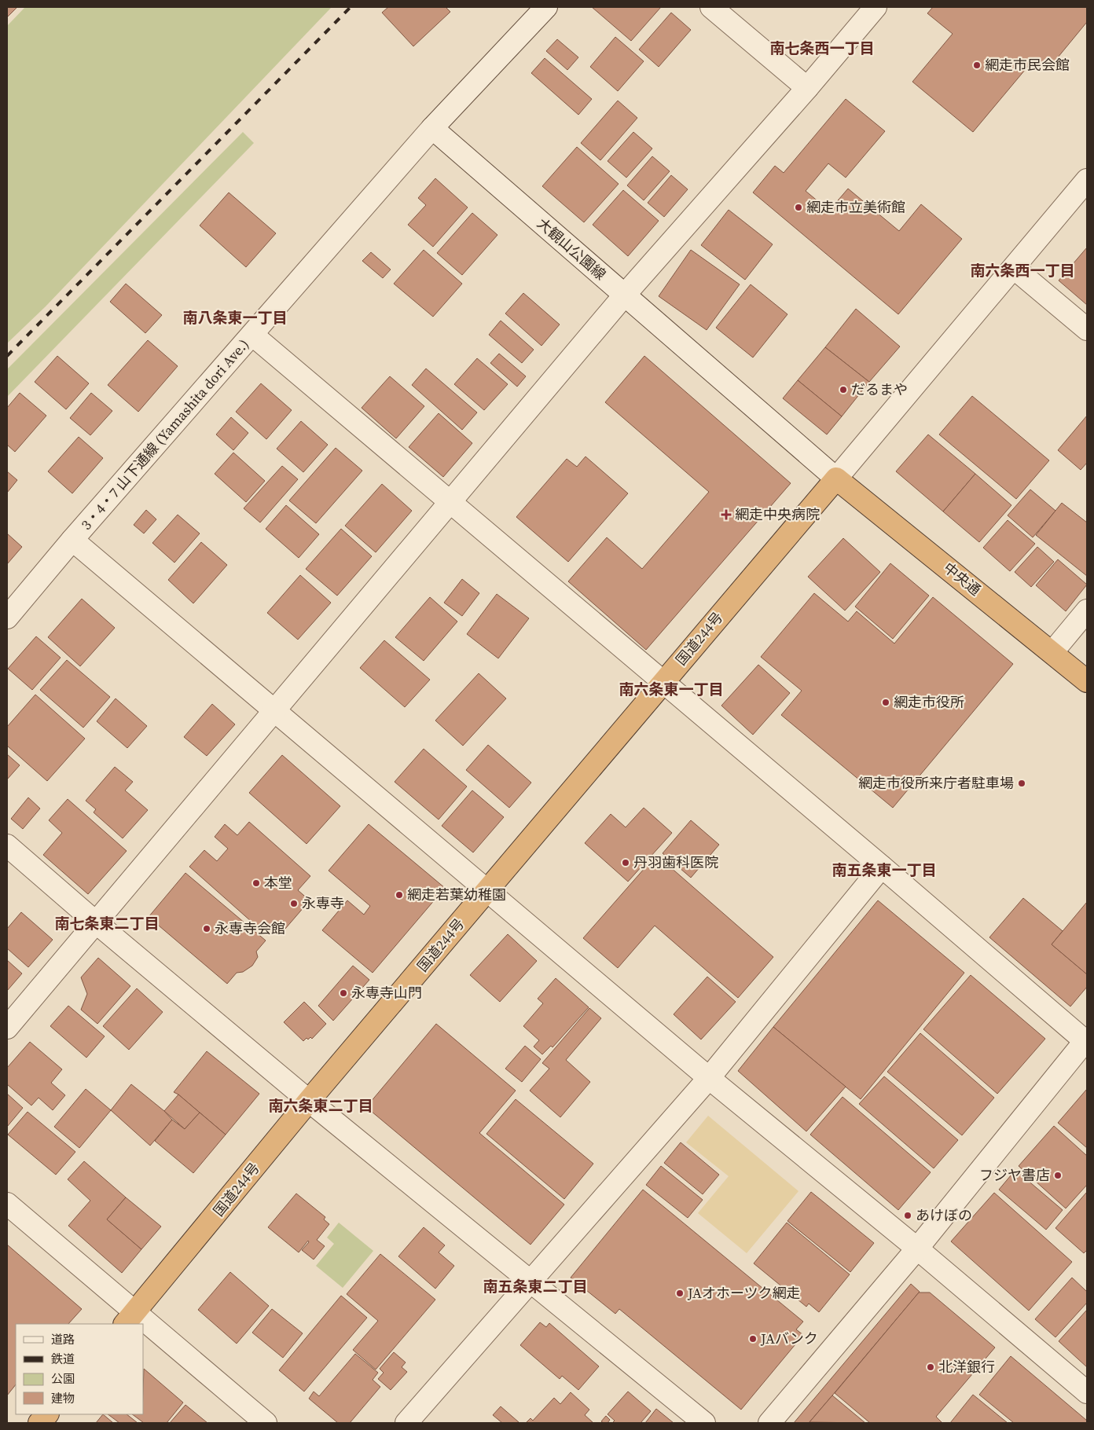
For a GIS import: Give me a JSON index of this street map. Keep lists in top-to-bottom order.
{
  "streets": {
    "highway": ["中央通", "国道244号"],
    "street": ["大観山公園線", "3・4・7 山下通線 (Yamashita dori Ave.)"]
  },
  "crossings": [
    ["大観山公園線", "3・4・7 山下通線 (Yamashita dori Ave.)"],
    ["大観山公園線", "中央通"],
    ["大観山公園線", "国道244号"],
    ["中央通", "国道244号"]
  ],
  "districts": [
    "南七条西一丁目",
    "南六条西一丁目",
    "南八条東一丁目",
    "南六条東一丁目",
    "南五条東一丁目",
    "南七条東二丁目",
    "南六条東二丁目",
    "南五条東二丁目"
  ],
  "places": {
    "other": [
      "網走市民会館",
      "網走市立美術館",
      "だるまや",
      "網走市役所",
      "網走市役所来庁者駐車場",
      "丹羽歯科医院",
      "本堂",
      "網走若葉幼稚園",
      "永専寺",
      "永専寺会館",
      "永専寺山門",
      "フジヤ書店",
      "あけぼの",
      "JAオホーツク網走",
      "JAバンク",
      "北洋銀行"
    ],
    "health": ["網走中央病院"]
  },
  "legend": [
    "道路",
    "鉄道",
    "公園",
    "建物"
  ]
}
